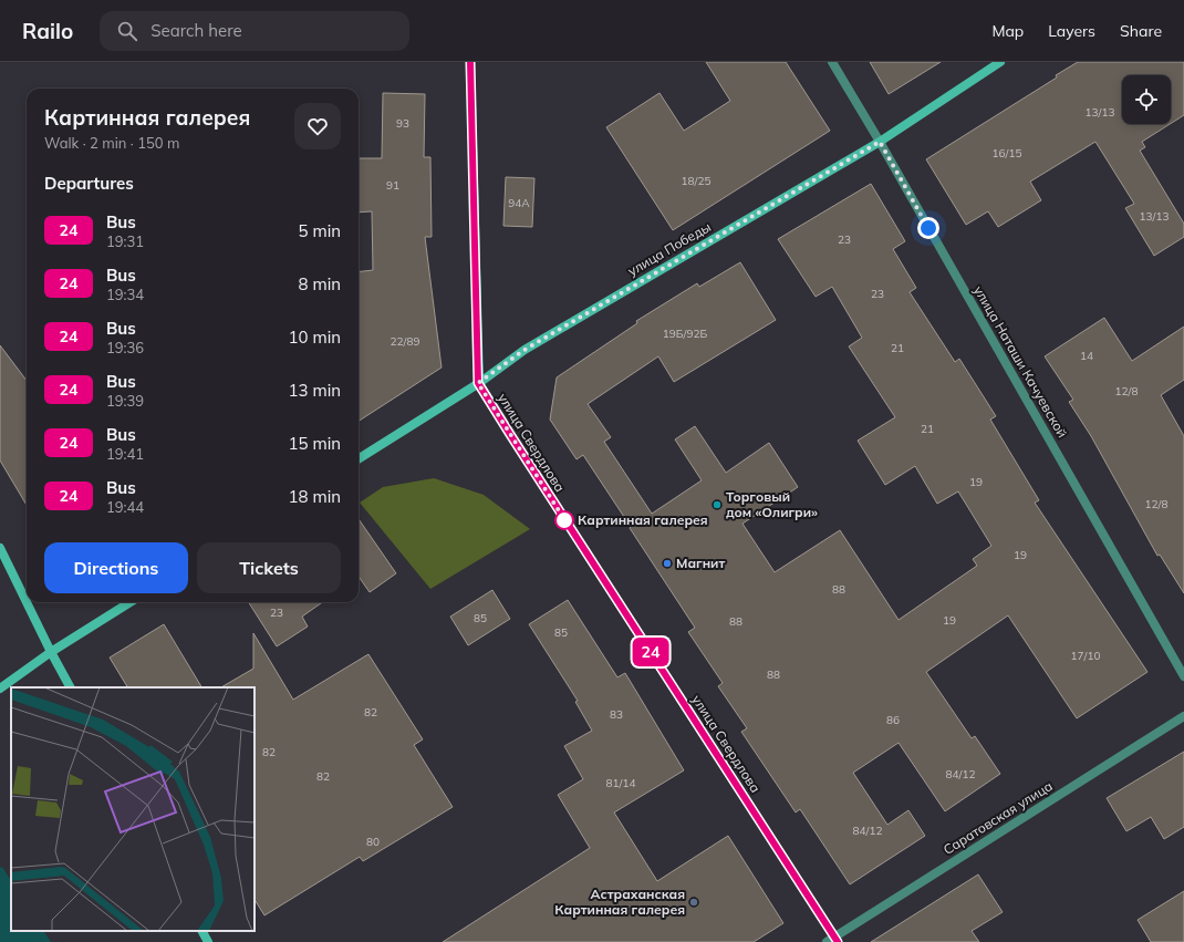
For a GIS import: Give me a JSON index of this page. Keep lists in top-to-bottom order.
{
  "streets": {
    "main road": ["улица Победы", "улица Свердлова"],
    "street": ["улица Наташи Качуевской", "Саратовская улица"]
  },
  "crossings": [
    ["улица Победы", "улица Наташи Качуевской"],
    ["улица Победы", "улица Свердлова"],
    ["улица Свердлова", "Саратовская улица"]
  ],
  "places": [
    "Торговый дом «Олигри»",
    "Картинная галерея",
    "Магнит",
    "Астраханская Картинная галерея"
  ],
  "lines": ["bus line 24"],
  "house_numbers": [
    "13/13",
    "93",
    "16/15",
    "18/25",
    "91",
    "94А",
    "13/13",
    "23",
    "23",
    "19Б/92Б",
    "22/89",
    "21",
    "14",
    "12/8",
    "21",
    "19",
    "12/8",
    "19",
    "88",
    "23",
    "85",
    "19",
    "88",
    "85",
    "17/10",
    "88",
    "82",
    "83",
    "86",
    "82",
    "84/12",
    "82",
    "81/14",
    "84/12",
    "80"
  ],
  "page": {
    "header": "Railo",
    "search": "Search here",
    "nav": ["Map", "Layers", "Share"],
    "on_map": "24",
    "heading": [
      ["Картинная галерея", "Walk · 2 min · 150 m"],
      "Departures"
    ],
    "list": [
      {
        "mark": "24",
        "name": "Bus",
        "note": "19:31",
        "value": "5 min"
      },
      {
        "mark": "24",
        "name": "Bus",
        "note": "19:34",
        "value": "8 min"
      },
      {
        "mark": "24",
        "name": "Bus",
        "note": "19:36",
        "value": "10 min"
      },
      {
        "mark": "24",
        "name": "Bus",
        "note": "19:39",
        "value": "13 min"
      },
      {
        "mark": "24",
        "name": "Bus",
        "note": "19:41",
        "value": "15 min"
      },
      {
        "mark": "24",
        "name": "Bus",
        "note": "19:44",
        "value": "18 min"
      }
    ],
    "buttons": ["Directions", "Tickets"]
  }
}
